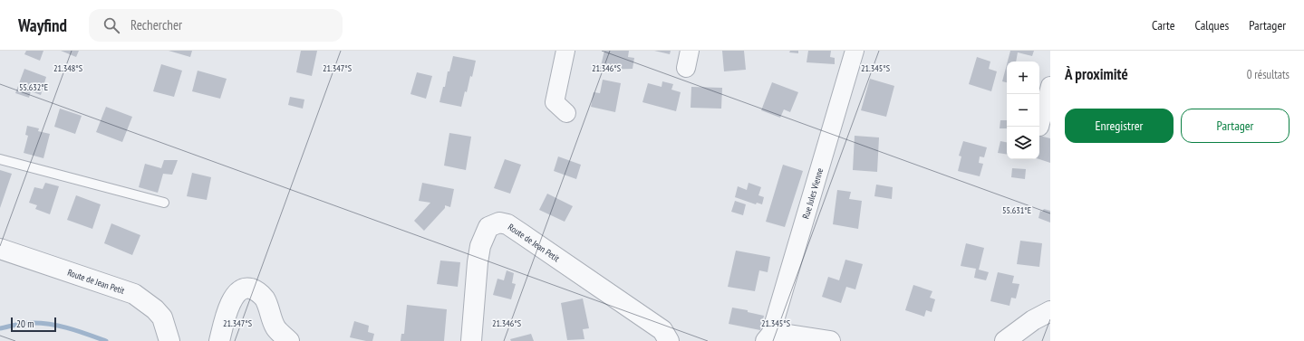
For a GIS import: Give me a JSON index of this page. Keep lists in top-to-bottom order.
{
  "streets": {
    "street": ["Rue Jules Vienne", "Route de Jean Petit"]
  },
  "scale_bar": "20 m",
  "page": {
    "header": "Wayfind",
    "search": "Rechercher",
    "nav": ["Carte", "Calques", "Partager"],
    "heading": ["À proximité", "0 résultats"],
    "map_buttons": ["+", "−"],
    "buttons": ["Enregistrer", "Partager"],
    "scale": "20 m"
  },
  "coordinates": [
    "21.348°S",
    "21.347°S",
    "21.346°S",
    "21.345°S",
    "55.632°E",
    "55.631°E"
  ]
}
